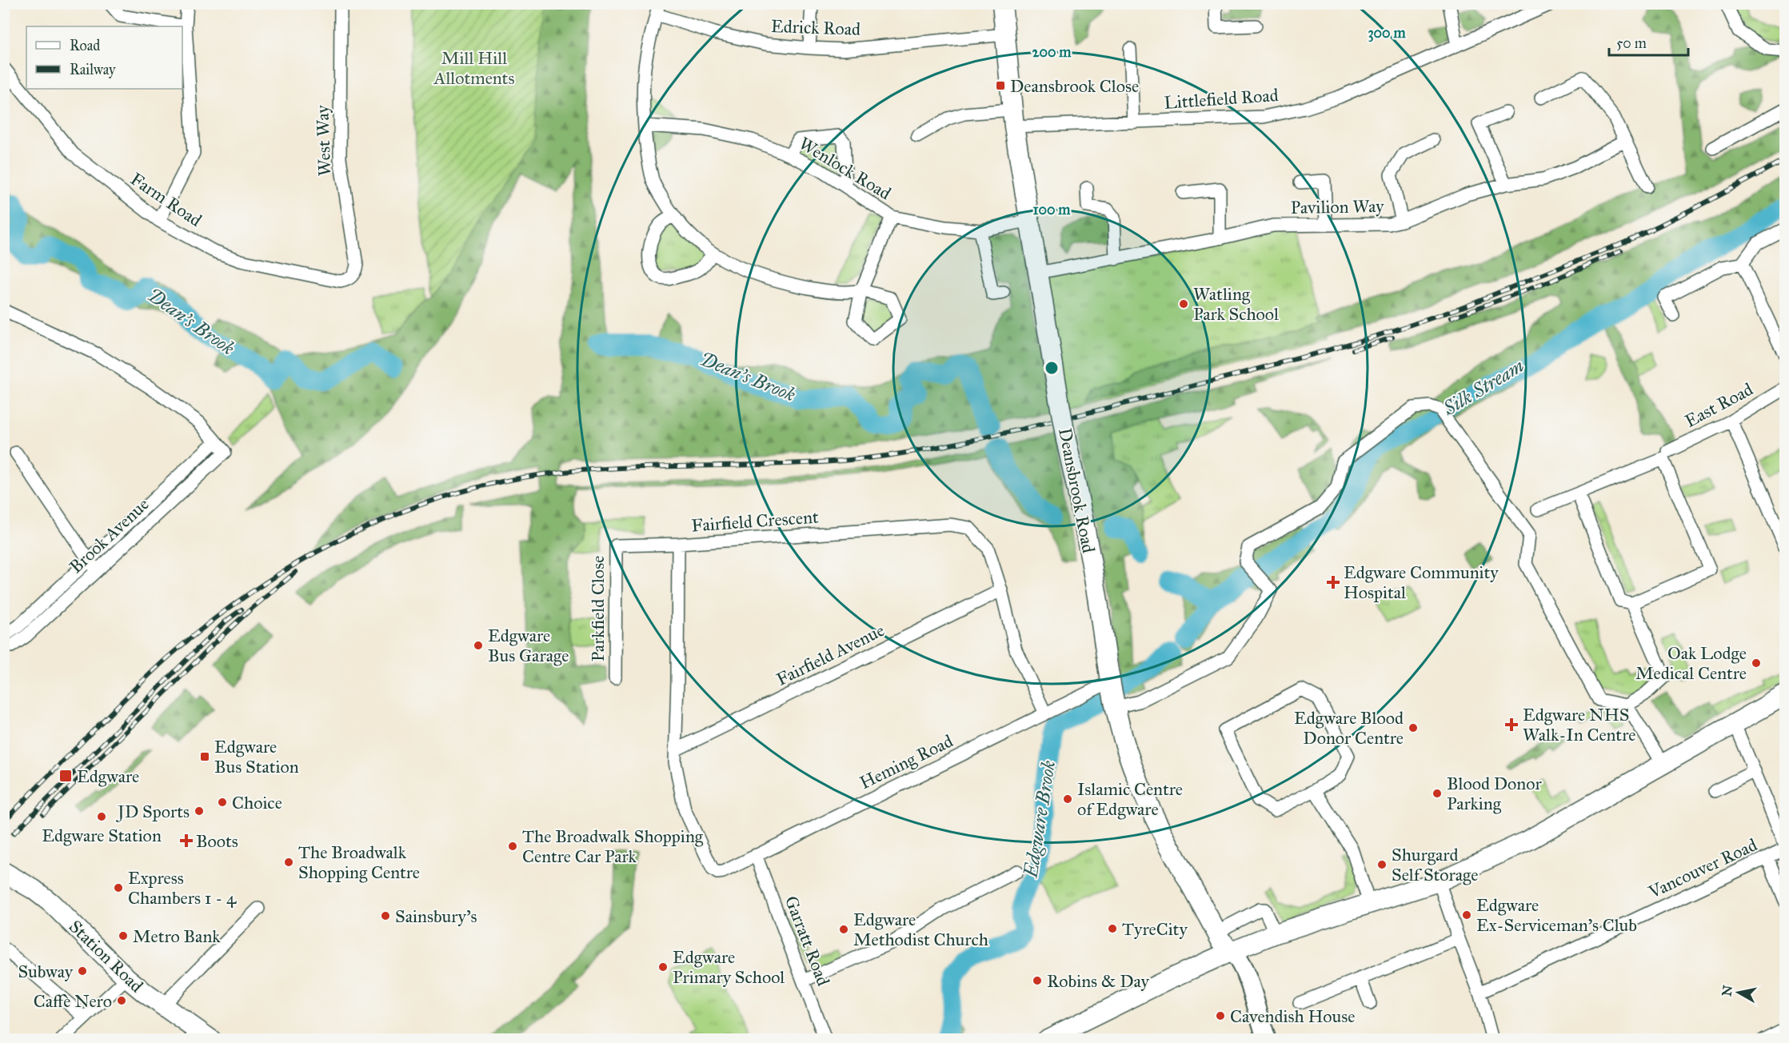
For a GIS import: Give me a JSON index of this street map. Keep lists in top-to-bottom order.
{
  "streets": {
    "main road": ["Deansbrook Road", "Station Road"],
    "street": [
      "Edrick Road",
      "Littlefield Road",
      "West Way",
      "Wenlock Road",
      "Farm Road",
      "Pavilion Way",
      "East Road",
      "Fairfield Crescent",
      "Brook Avenue",
      "Parkfield Close",
      "Fairfield Avenue",
      "Heming Road",
      "Vancouver Road",
      "Garratt Road"
    ]
  },
  "crossings": [
    ["Edrick Road", "Deansbrook Road"],
    ["Littlefield Road", "Deansbrook Road"],
    ["West Way", "Farm Road"],
    ["Wenlock Road", "Deansbrook Road"],
    ["Pavilion Way", "Deansbrook Road"],
    ["Deansbrook Road", "Heming Road"],
    ["Fairfield Crescent", "Parkfield Close"],
    ["Fairfield Crescent", "Fairfield Avenue"],
    ["Fairfield Crescent", "Heming Road"],
    ["Heming Road", "Garratt Road"]
  ],
  "water": ["Dean's Brook", "Silk Stream", "Edgware Brook"],
  "parks": ["Mill Hill Allotments"],
  "places": {
    "transit": ["Deansbrook Close", "Edgware Bus Station", "Edgware"],
    "other": [
      "Watling Park School",
      "Edgware Bus Garage",
      "Oak Lodge Medical Centre",
      "Edgware Blood Donor Centre",
      "Blood Donor Parking",
      "Islamic Centre of Edgware",
      "Choice",
      "JD Sports",
      "Edgware Station",
      "The Broadwalk Shopping Centre Car Park",
      "The Broadwalk Shopping Centre",
      "Shurgard Self Storage",
      "Express Chambers 1 - 4",
      "Edgware Ex-Serviceman's Club",
      "Sainsbury's",
      "TyreCity",
      "Edgware Methodist Church",
      "Metro Bank",
      "Edgware Primary School",
      "Subway",
      "Robins & Day",
      "Caffè Nero",
      "Cavendish House"
    ],
    "health": ["Edgware Community Hospital", "Edgware NHS Walk-In Centre", "Boots"]
  },
  "legend": ["Road", "Railway"],
  "scale_bar": "50 m",
  "north": "left",
  "rings": ["300 m", "200 m", "100 m"]
}
